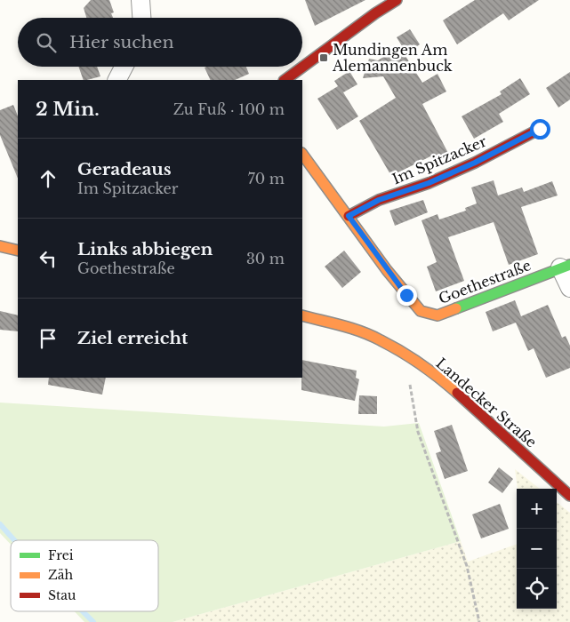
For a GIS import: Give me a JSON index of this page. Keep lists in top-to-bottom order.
{
  "streets": {
    "street": ["Im Spitzacker", "Goethestraße", "Landecker Straße"]
  },
  "crossings": [
    ["Im Spitzacker", "Goethestraße"]
  ],
  "places": {
    "transit": ["Mundingen Am Alemannenbuck"]
  },
  "legend": ["Frei", "Zäh", "Stau"],
  "page": {
    "search": "Hier suchen",
    "heading": ["2 Min.", "Zu Fuß · 100 m"],
    "list": [
      ["Geradeaus", "Im Spitzacker", "70 m"],
      ["Links abbiegen", "Goethestraße", "30 m"],
      "Ziel erreicht"
    ],
    "map_buttons": ["+", "−"]
  }
}
